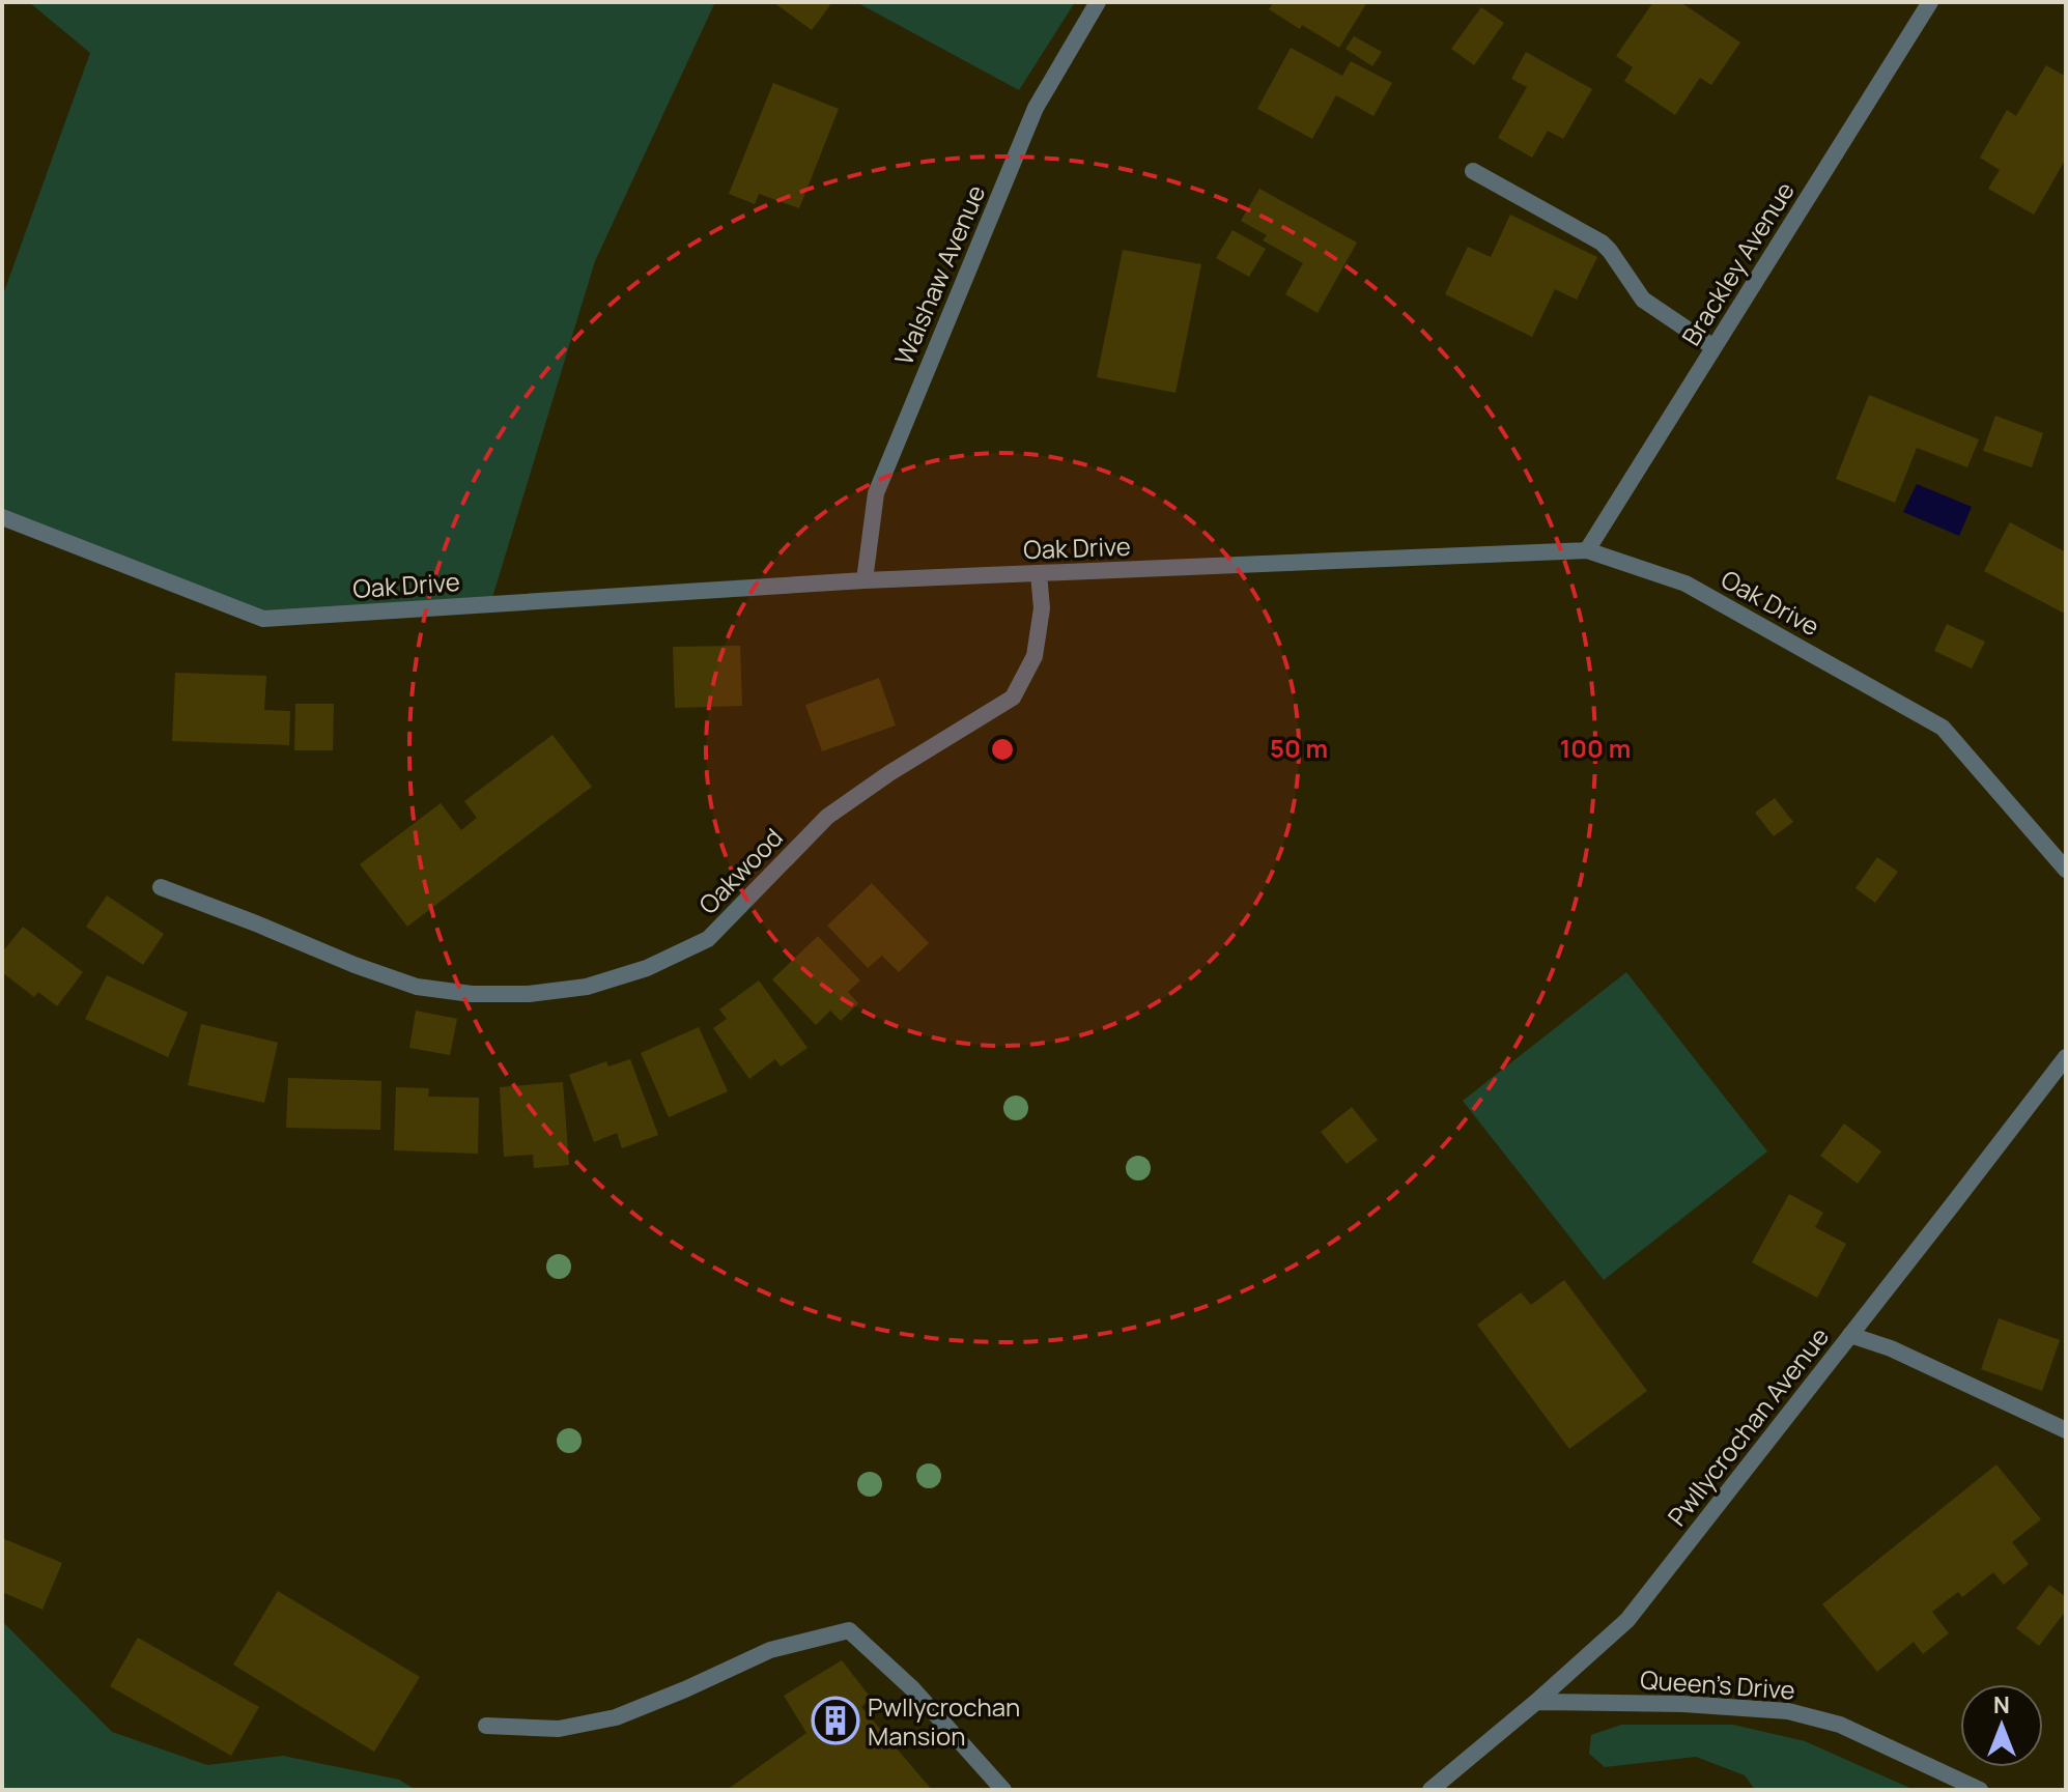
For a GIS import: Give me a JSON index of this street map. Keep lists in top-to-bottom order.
{
  "streets": {
    "street": [
      "Brackley Avenue",
      "Walshaw Avenue",
      "Oak Drive",
      "Oakwood",
      "Pwllycrochan Avenue",
      "Queen's Drive"
    ]
  },
  "crossings": [
    ["Brackley Avenue", "Oak Drive"],
    ["Walshaw Avenue", "Oak Drive"],
    ["Oak Drive", "Oakwood"],
    ["Pwllycrochan Avenue", "Queen's Drive"]
  ],
  "places": {
    "building": ["Pwllycrochan Mansion"]
  },
  "north": "top",
  "rings": ["50 m", "100 m"]
}
